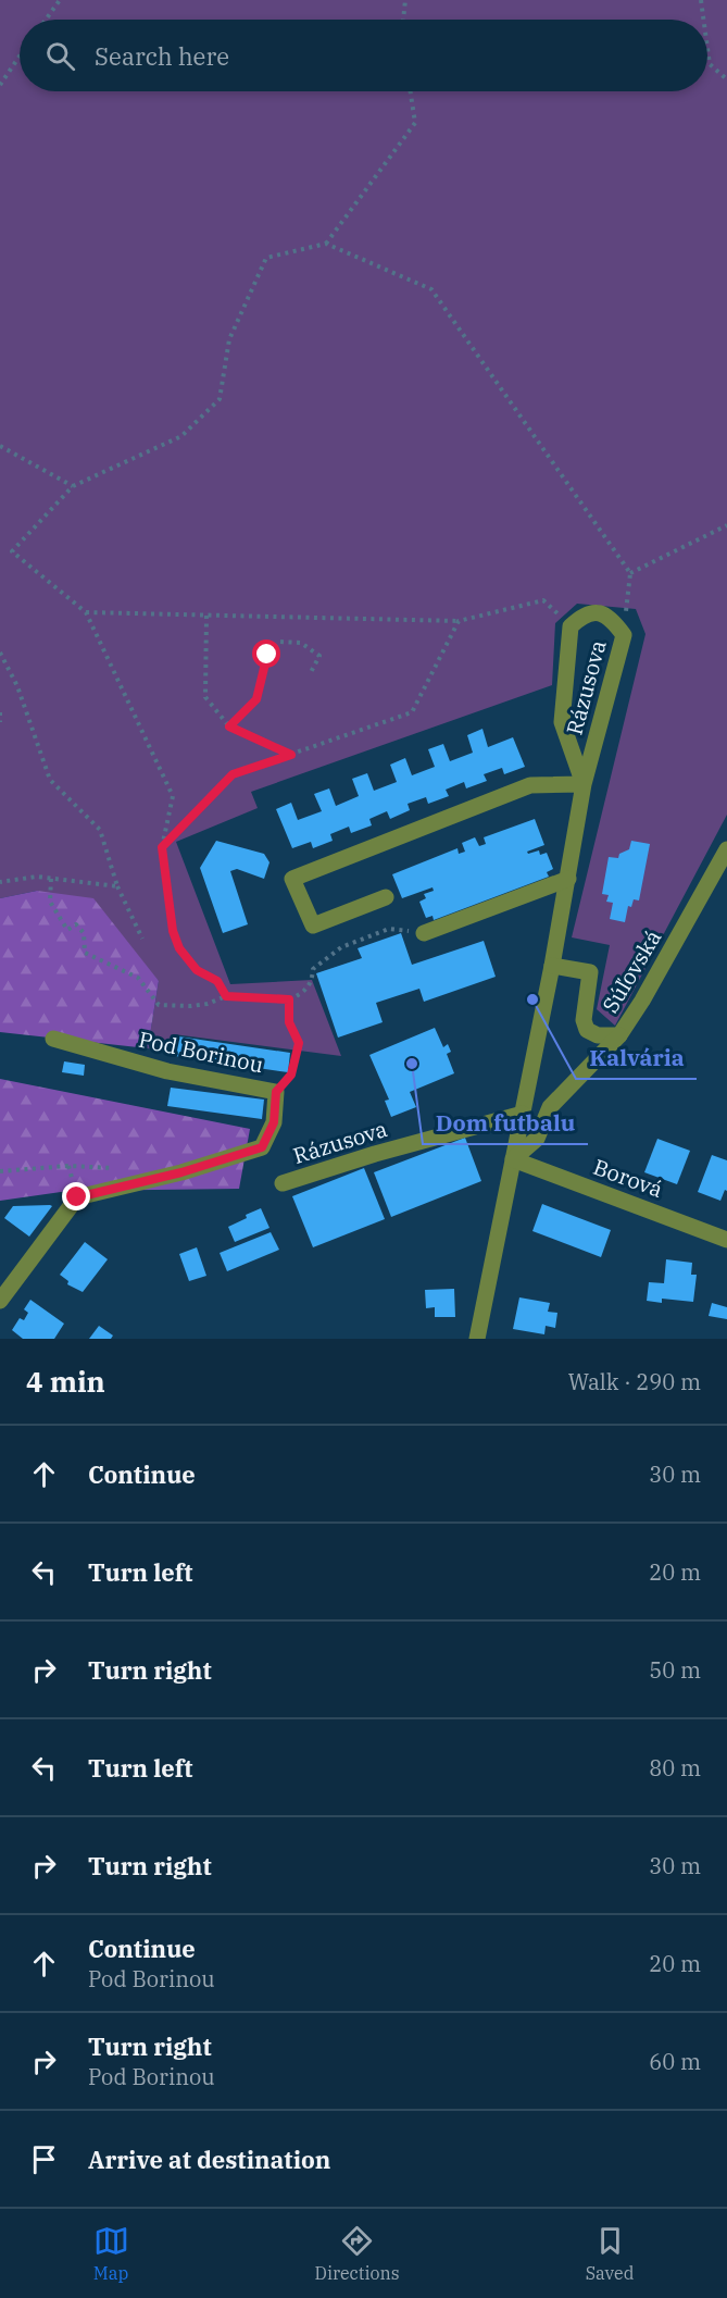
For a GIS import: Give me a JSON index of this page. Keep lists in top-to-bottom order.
{
  "streets": {
    "street": [
      "Rázusova",
      "Súľovská",
      "Pod Borinou",
      "Borová"
    ]
  },
  "crossings": [
    ["Rázusova", "Súľovská"],
    ["Rázusova", "Borová"]
  ],
  "places": ["Kalvária", "Dom futbalu"],
  "page": {
    "search": "Search here",
    "heading": ["4 min", "Walk · 290 m"],
    "list": [
      ["Continue", "30 m"],
      ["Turn left", "20 m"],
      ["Turn right", "50 m"],
      ["Turn left", "80 m"],
      ["Turn right", "30 m"],
      ["Continue", "Pod Borinou", "20 m"],
      ["Turn right", "Pod Borinou", "60 m"],
      "Arrive at destination"
    ],
    "nav": ["Map", "Directions", "Saved"]
  }
}
